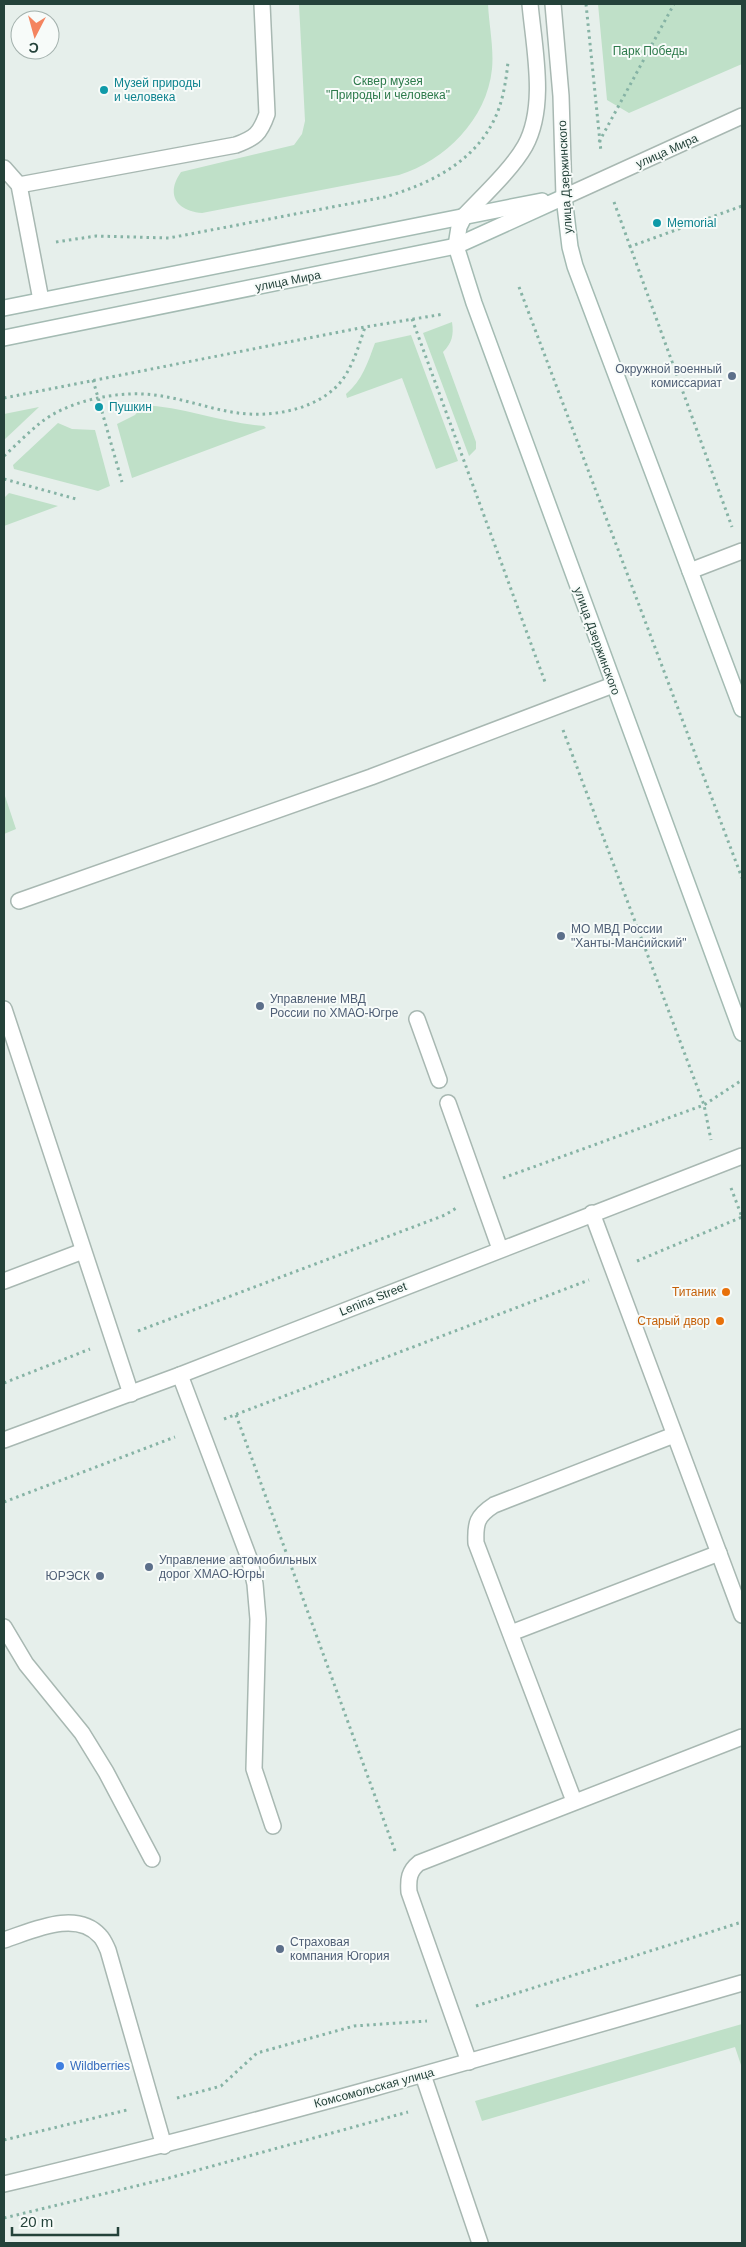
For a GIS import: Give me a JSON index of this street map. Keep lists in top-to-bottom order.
{
  "streets": {
    "main road": [
      "улица Мира",
      "улица Дзержинского",
      "Lenina Street",
      "Комсомольская улица"
    ]
  },
  "crossings": [
    ["улица Мира", "улица Дзержинского"]
  ],
  "parks": ["Парк Победы", "Сквер музея \"Природы и человека\""],
  "places": [
    "Музей природы и человека",
    "Memorial",
    "Окружной военный комиссариат",
    "Пушкин",
    "МО МВД России \"Ханты-Мансийский\"",
    "Управление МВД России по ХМАО-Югре",
    "Титаник",
    "Старый двор",
    "Управление автомобильных дорог ХМАО-Югры",
    "ЮРЭСК",
    "Страховая компания Югория",
    "Wildberries"
  ],
  "scale_bar": "20 m",
  "north": "bottom"
}
